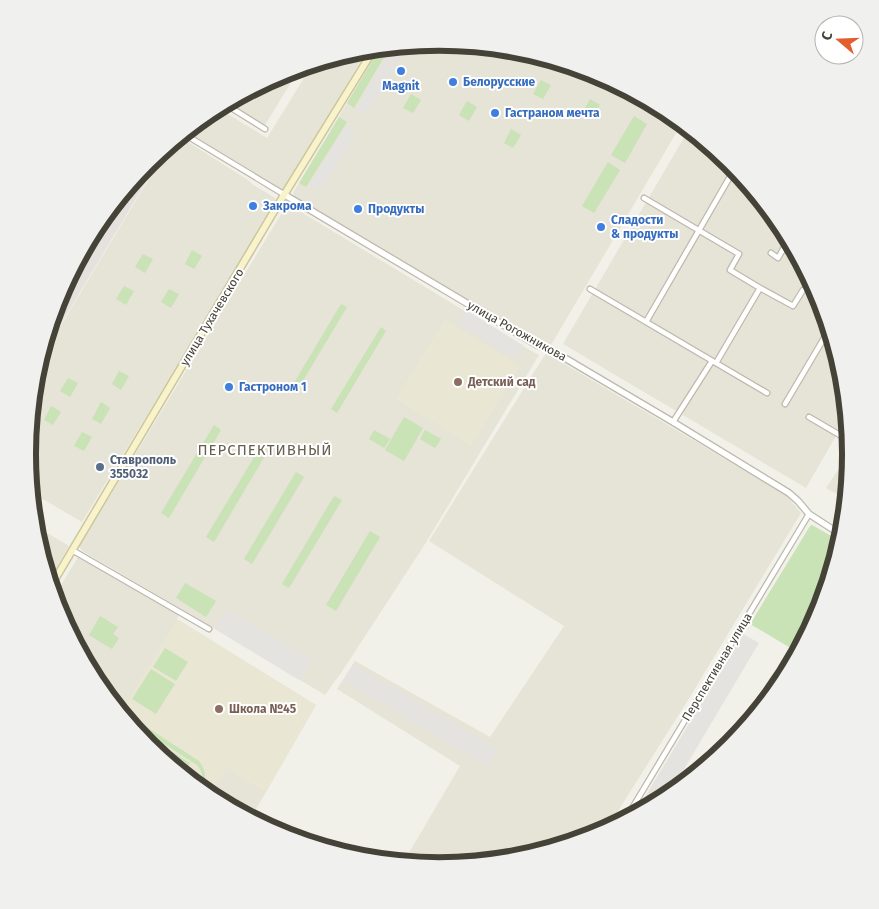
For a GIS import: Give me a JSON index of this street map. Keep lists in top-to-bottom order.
{
  "streets": {
    "main road": ["улица Тухачевского"],
    "street": ["улица Рогожникова", "Перспективная улица"]
  },
  "crossings": [
    ["улица Тухачевского", "улица Рогожникова"],
    ["улица Рогожникова", "Перспективная улица"]
  ],
  "districts": ["ПЕРСПЕКТИВНЫЙ"],
  "places": [
    "Magnit",
    "Белорусские",
    "Гастраном мечта",
    "Закрома",
    "Продукты",
    "Сладости & продукты",
    "Детский сад",
    "Гастроном 1",
    "Ставрополь 355032",
    "Школа №45"
  ],
  "north": "left"
}
